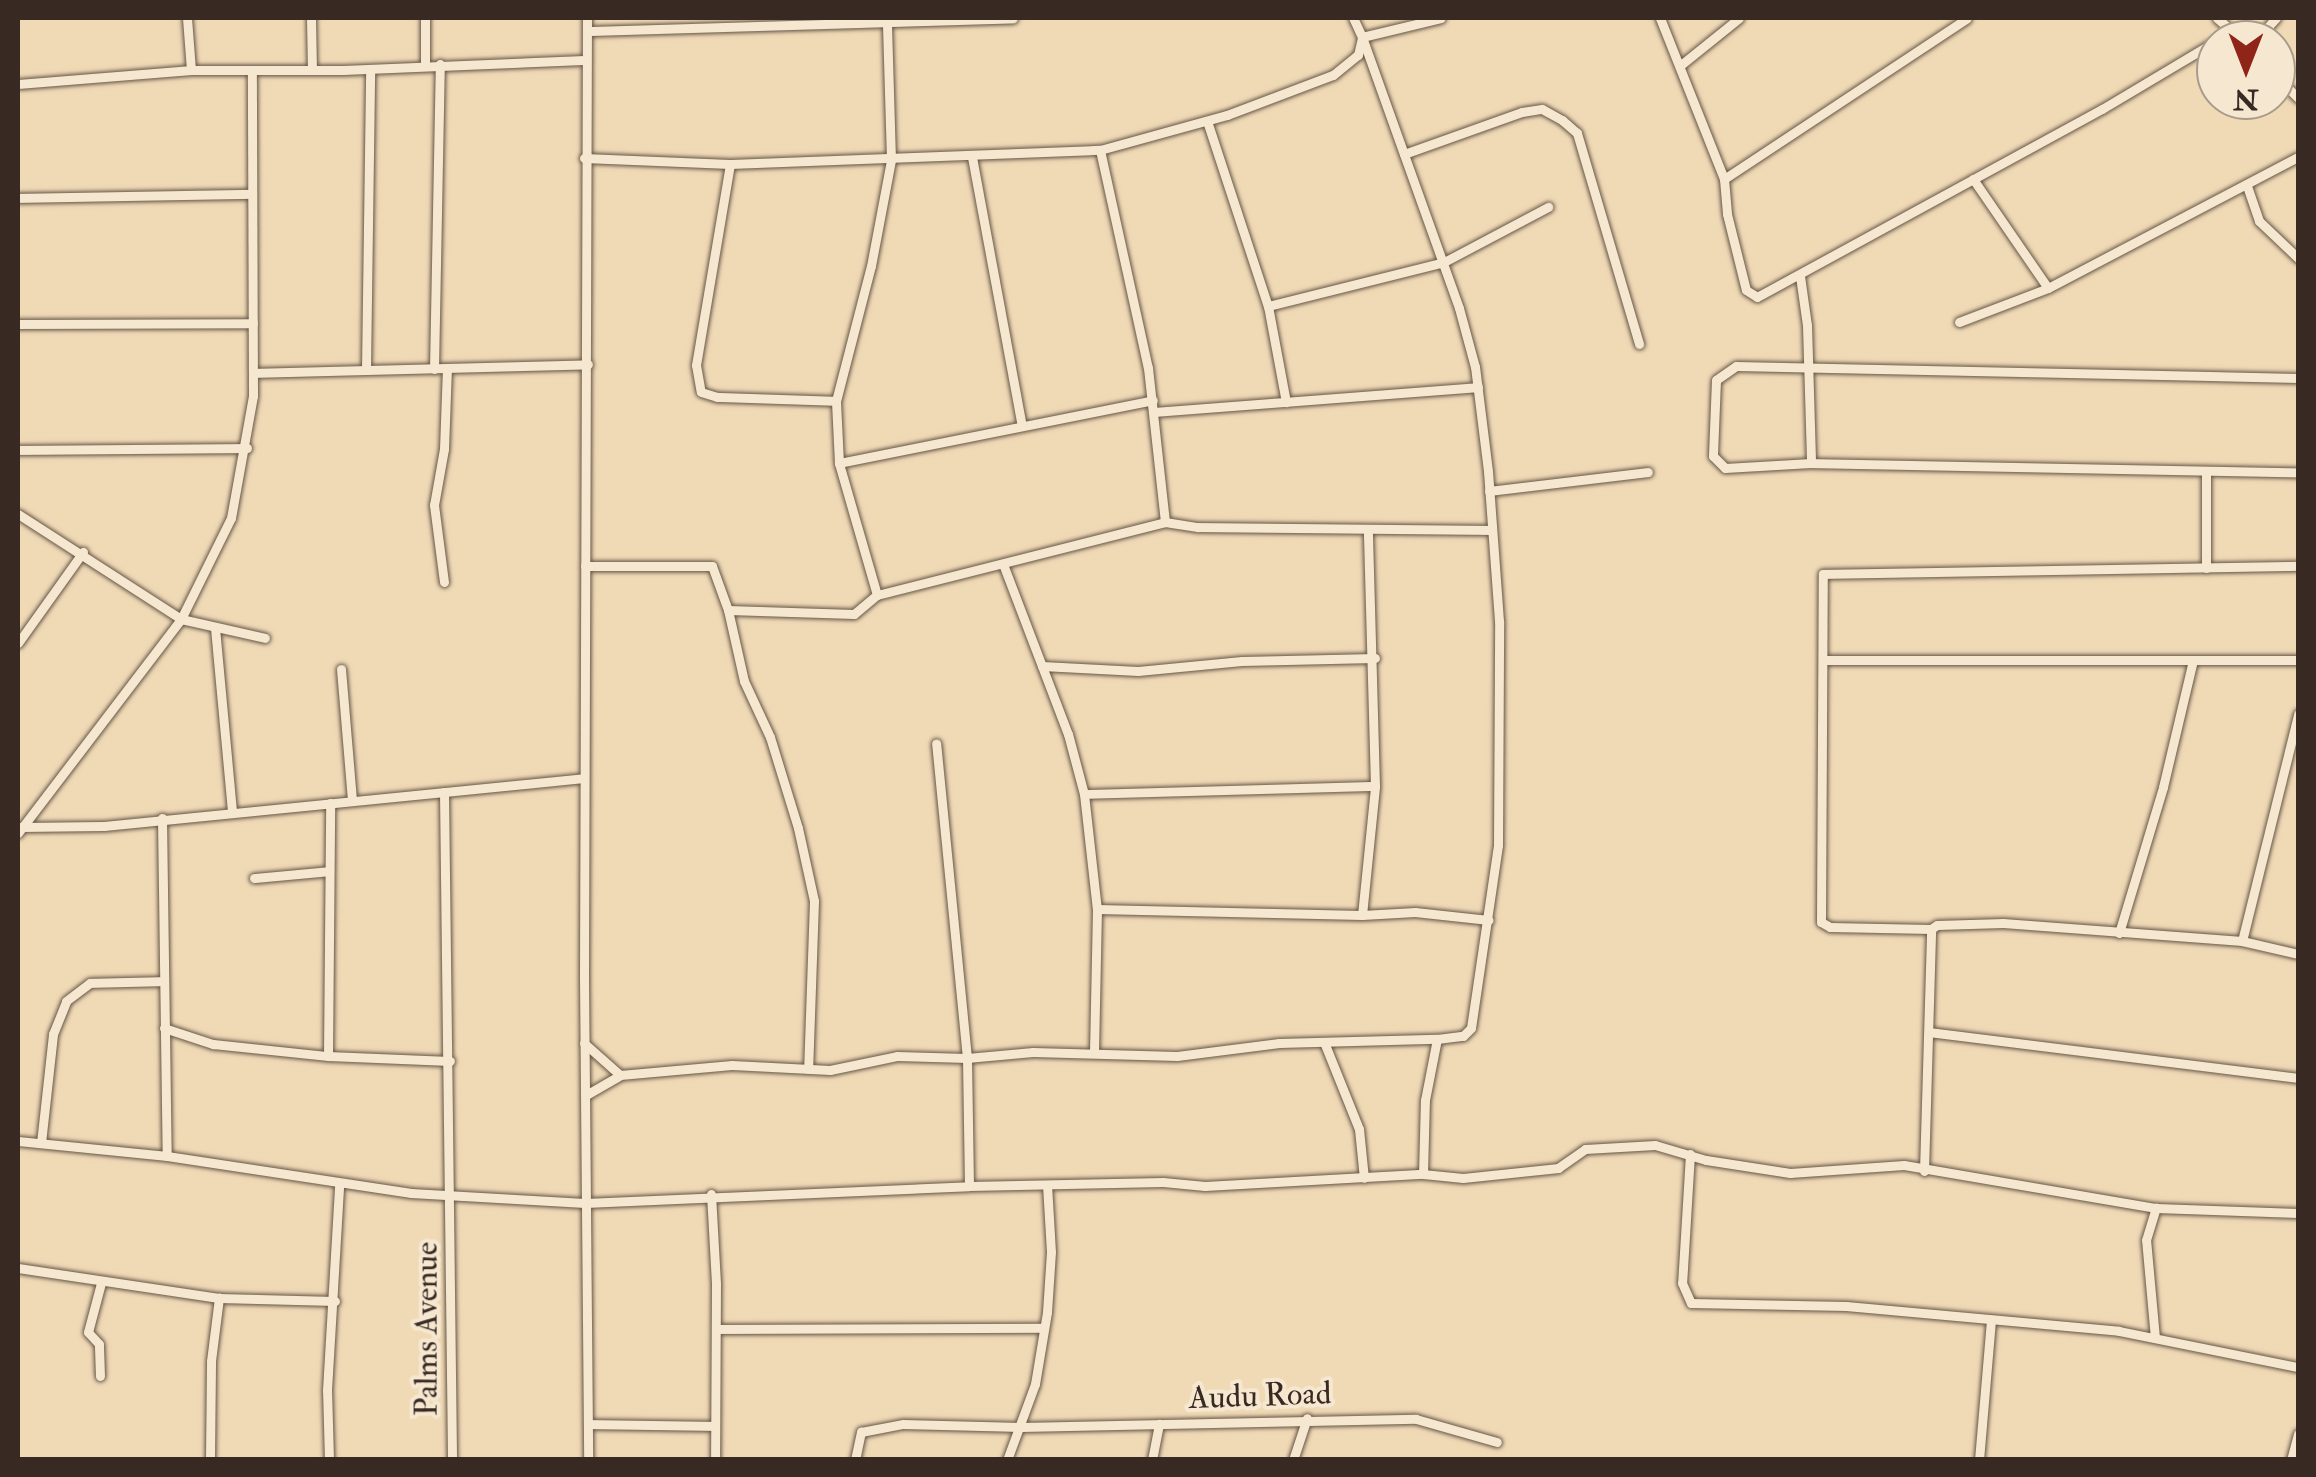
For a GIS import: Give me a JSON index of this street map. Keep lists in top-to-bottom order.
{
  "streets": {
    "street": ["Palms Avenue", "Audu Road"]
  },
  "north": "bottom"
}
